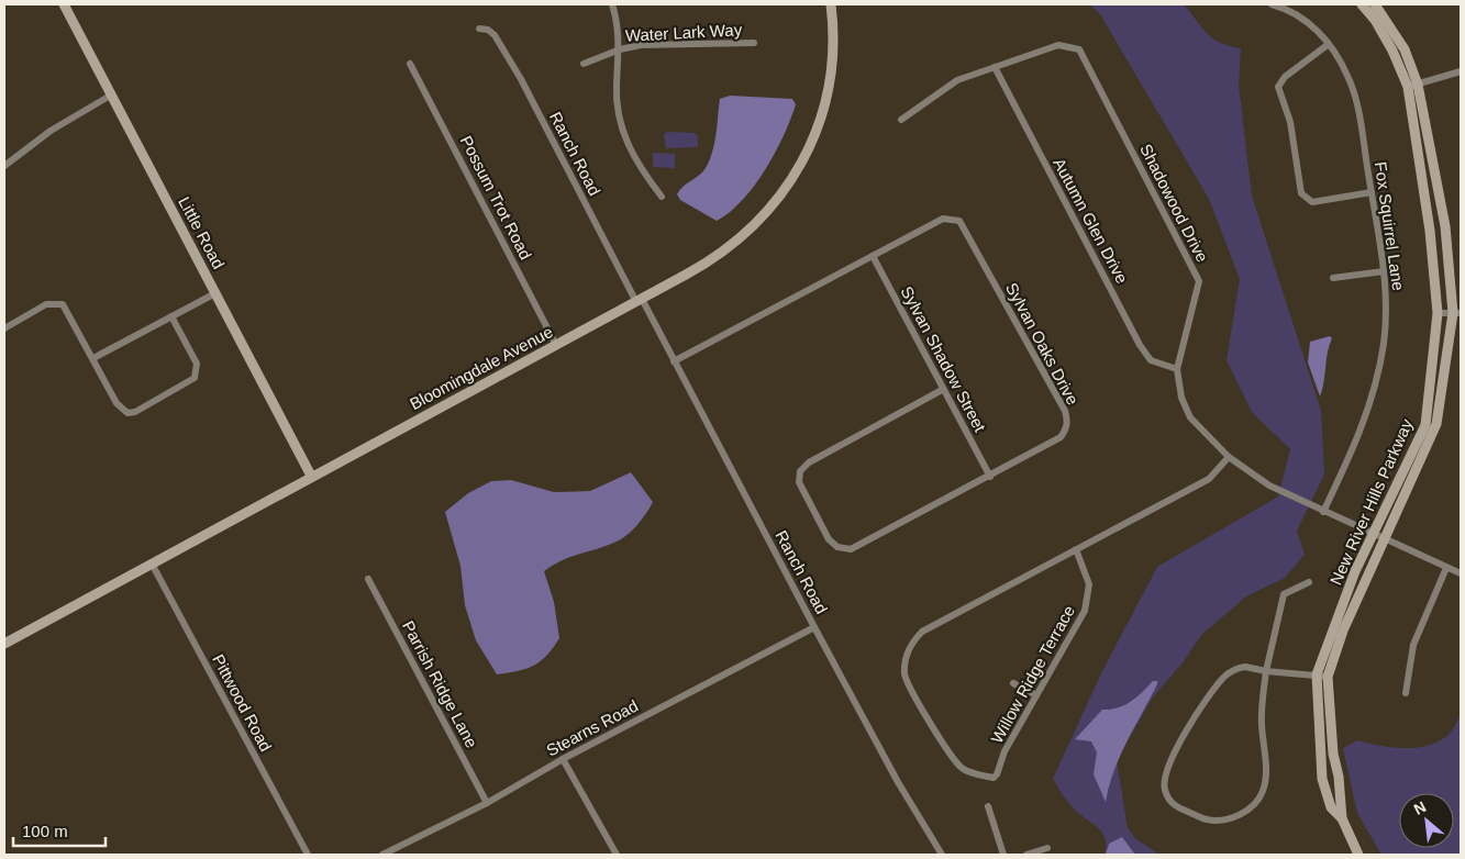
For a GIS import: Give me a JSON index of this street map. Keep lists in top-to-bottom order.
{
  "streets": {
    "street": [
      "Water Lark Way",
      "Ranch Road",
      "Possum Trot Road",
      "Shadowood Drive",
      "Autumn Glen Drive",
      "Fox Squirrel Lane",
      "Little Road",
      "Sylvan Oaks Drive",
      "Sylvan Shadow Street",
      "Bloomingdale Avenue",
      "New River Hills Parkway",
      "Willow Ridge Terrace",
      "Parrish Ridge Lane",
      "Pittwood Road",
      "Stearns Road"
    ]
  },
  "crossings": [
    ["Ranch Road", "Sylvan Oaks Drive"],
    ["Ranch Road", "Bloomingdale Avenue"],
    ["Ranch Road", "Stearns Road"],
    ["Possum Trot Road", "Bloomingdale Avenue"],
    ["Shadowood Drive", "Autumn Glen Drive"],
    ["Shadowood Drive", "Fox Squirrel Lane"],
    ["Shadowood Drive", "New River Hills Parkway"],
    ["Shadowood Drive", "Willow Ridge Terrace"],
    ["Little Road", "Bloomingdale Avenue"],
    ["Sylvan Oaks Drive", "Sylvan Shadow Street"],
    ["Bloomingdale Avenue", "Pittwood Road"],
    ["Parrish Ridge Lane", "Stearns Road"]
  ],
  "scale_bar": "100 m",
  "north": "top left"
}
